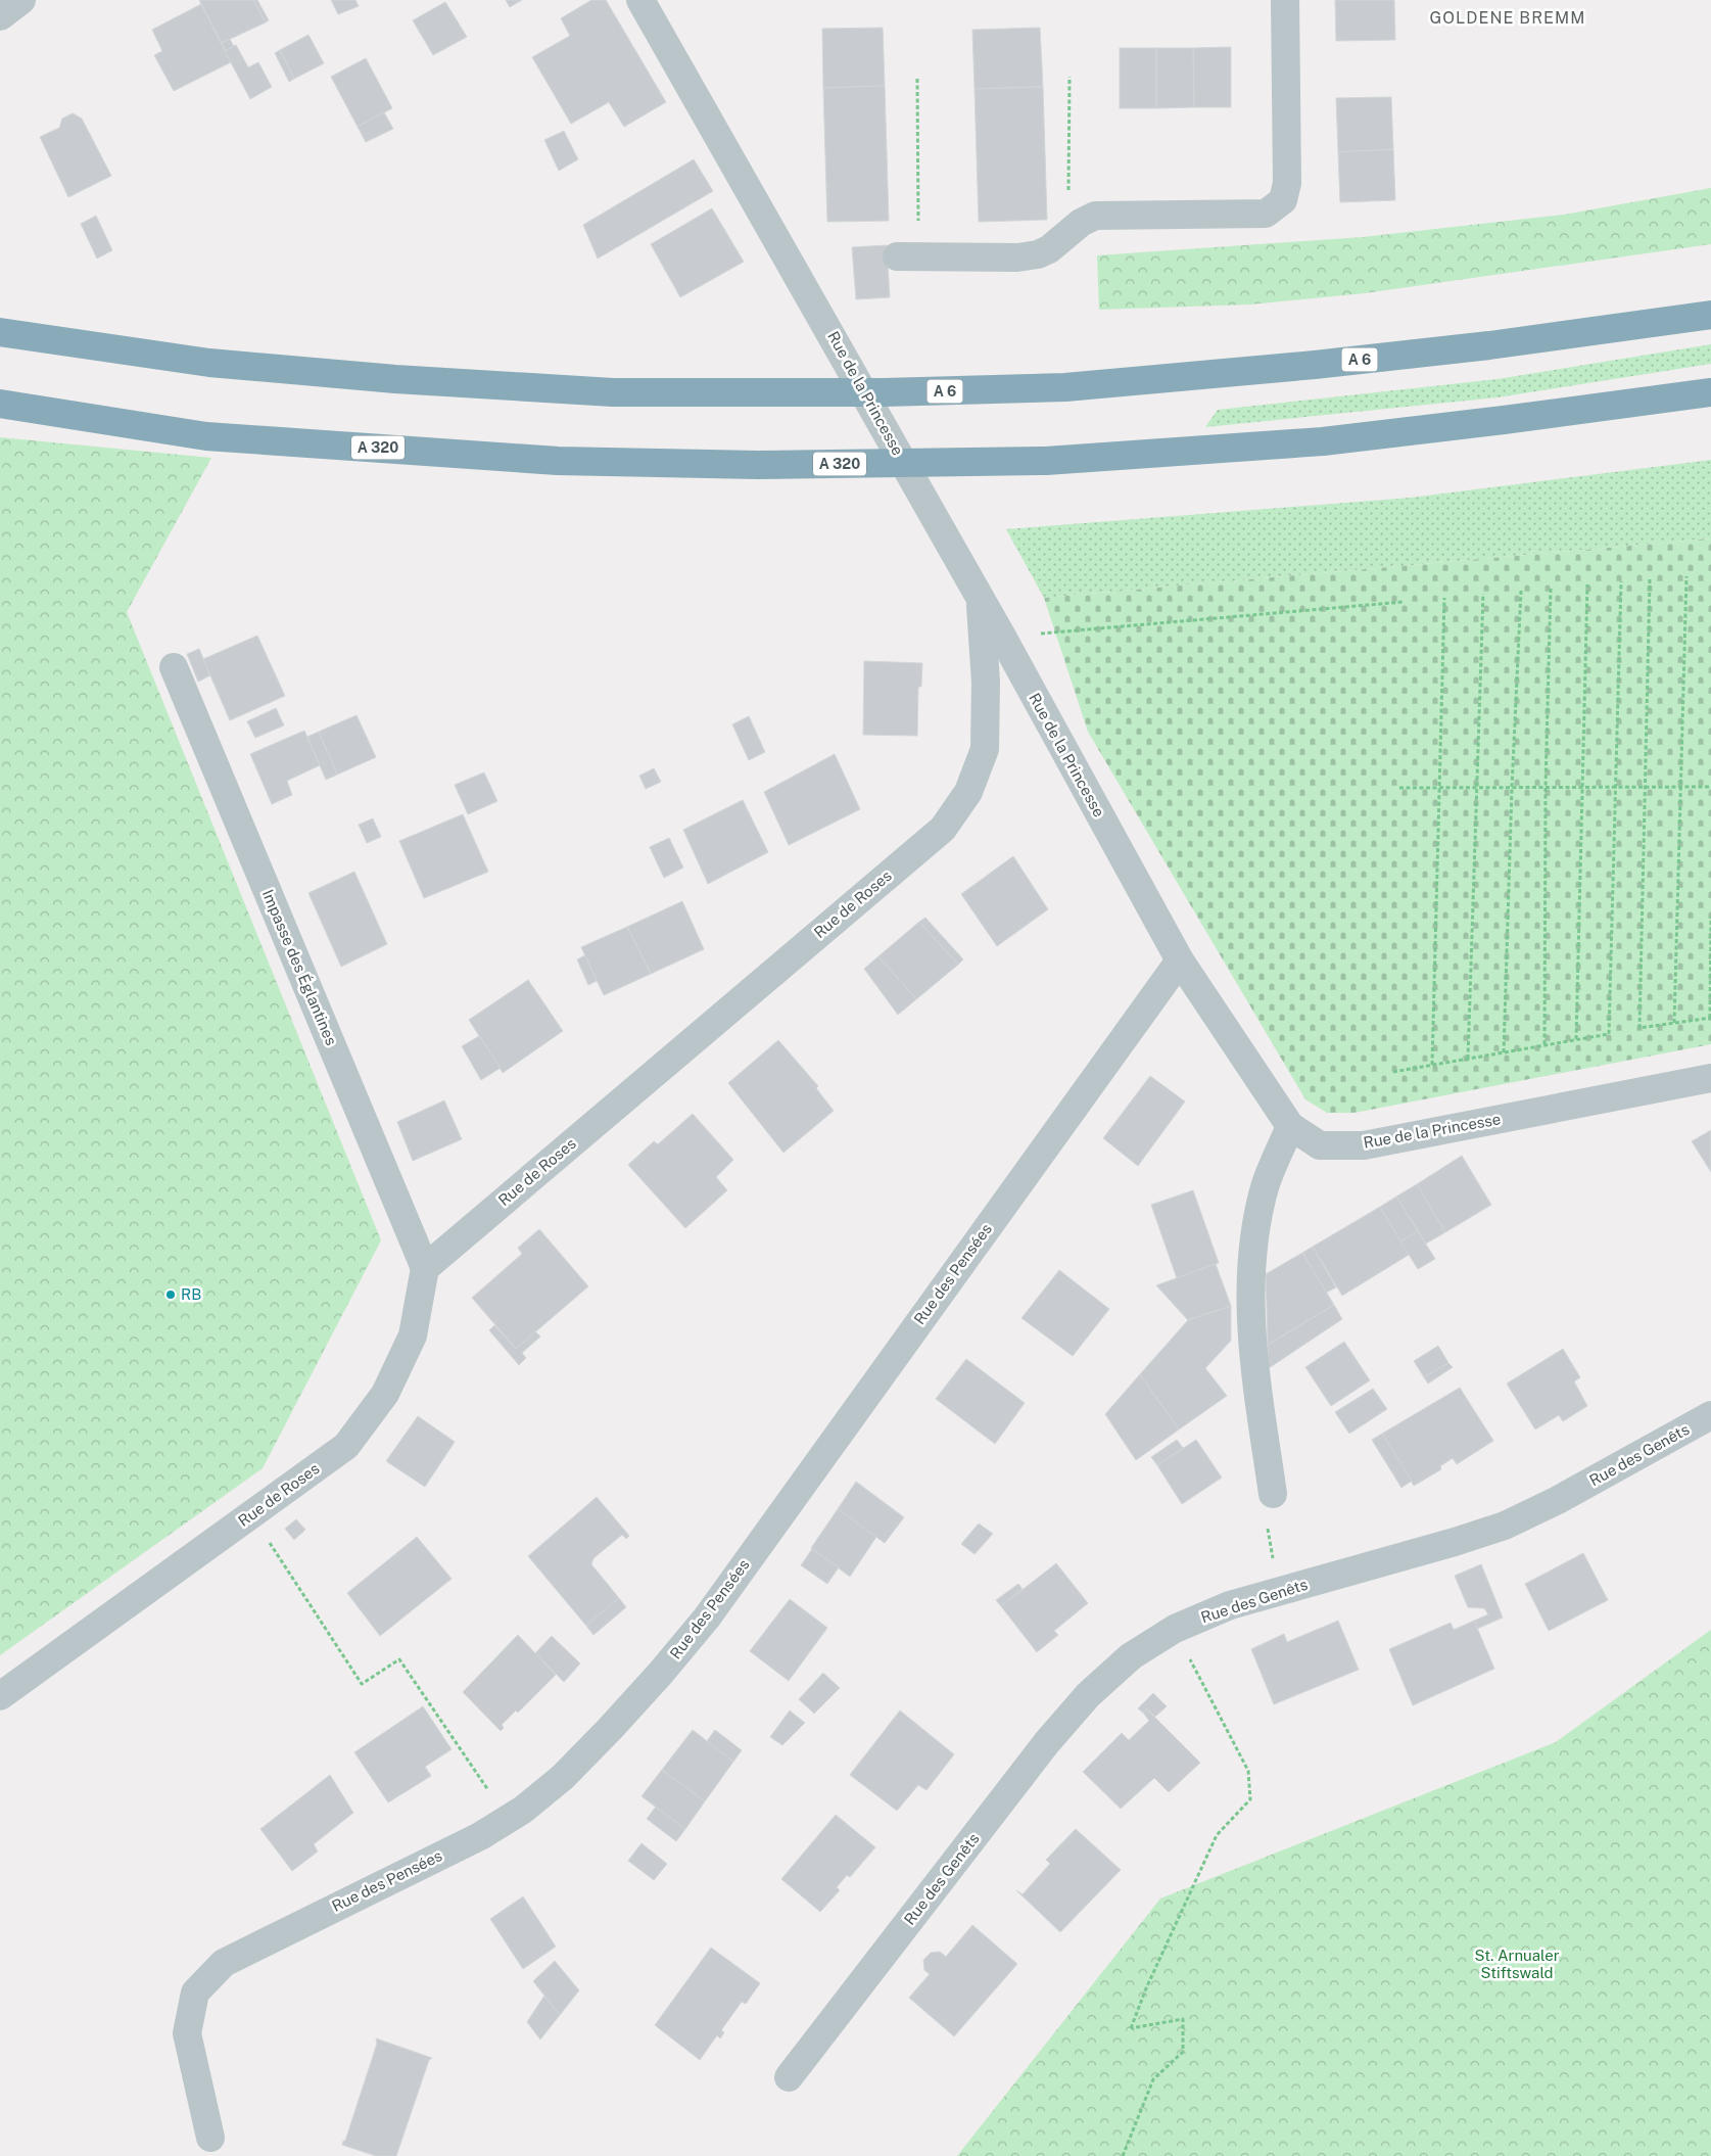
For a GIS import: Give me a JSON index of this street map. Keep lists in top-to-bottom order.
{
  "streets": {
    "highway": ["A 6", "A 320"],
    "street": [
      "Rue de la Princesse",
      "Rue de Roses",
      "Impasse des Églantines",
      "Rue des Pensées",
      "Rue des Genêts"
    ]
  },
  "crossings": [
    ["Rue de la Princesse", "Rue de Roses"],
    ["Rue de la Princesse", "Rue des Pensées"],
    ["Rue de Roses", "Impasse des Églantines"]
  ],
  "districts": ["GOLDENE BREMM"],
  "parks": ["St. Arnualer Stiftswald"],
  "places": ["RB"]
}
